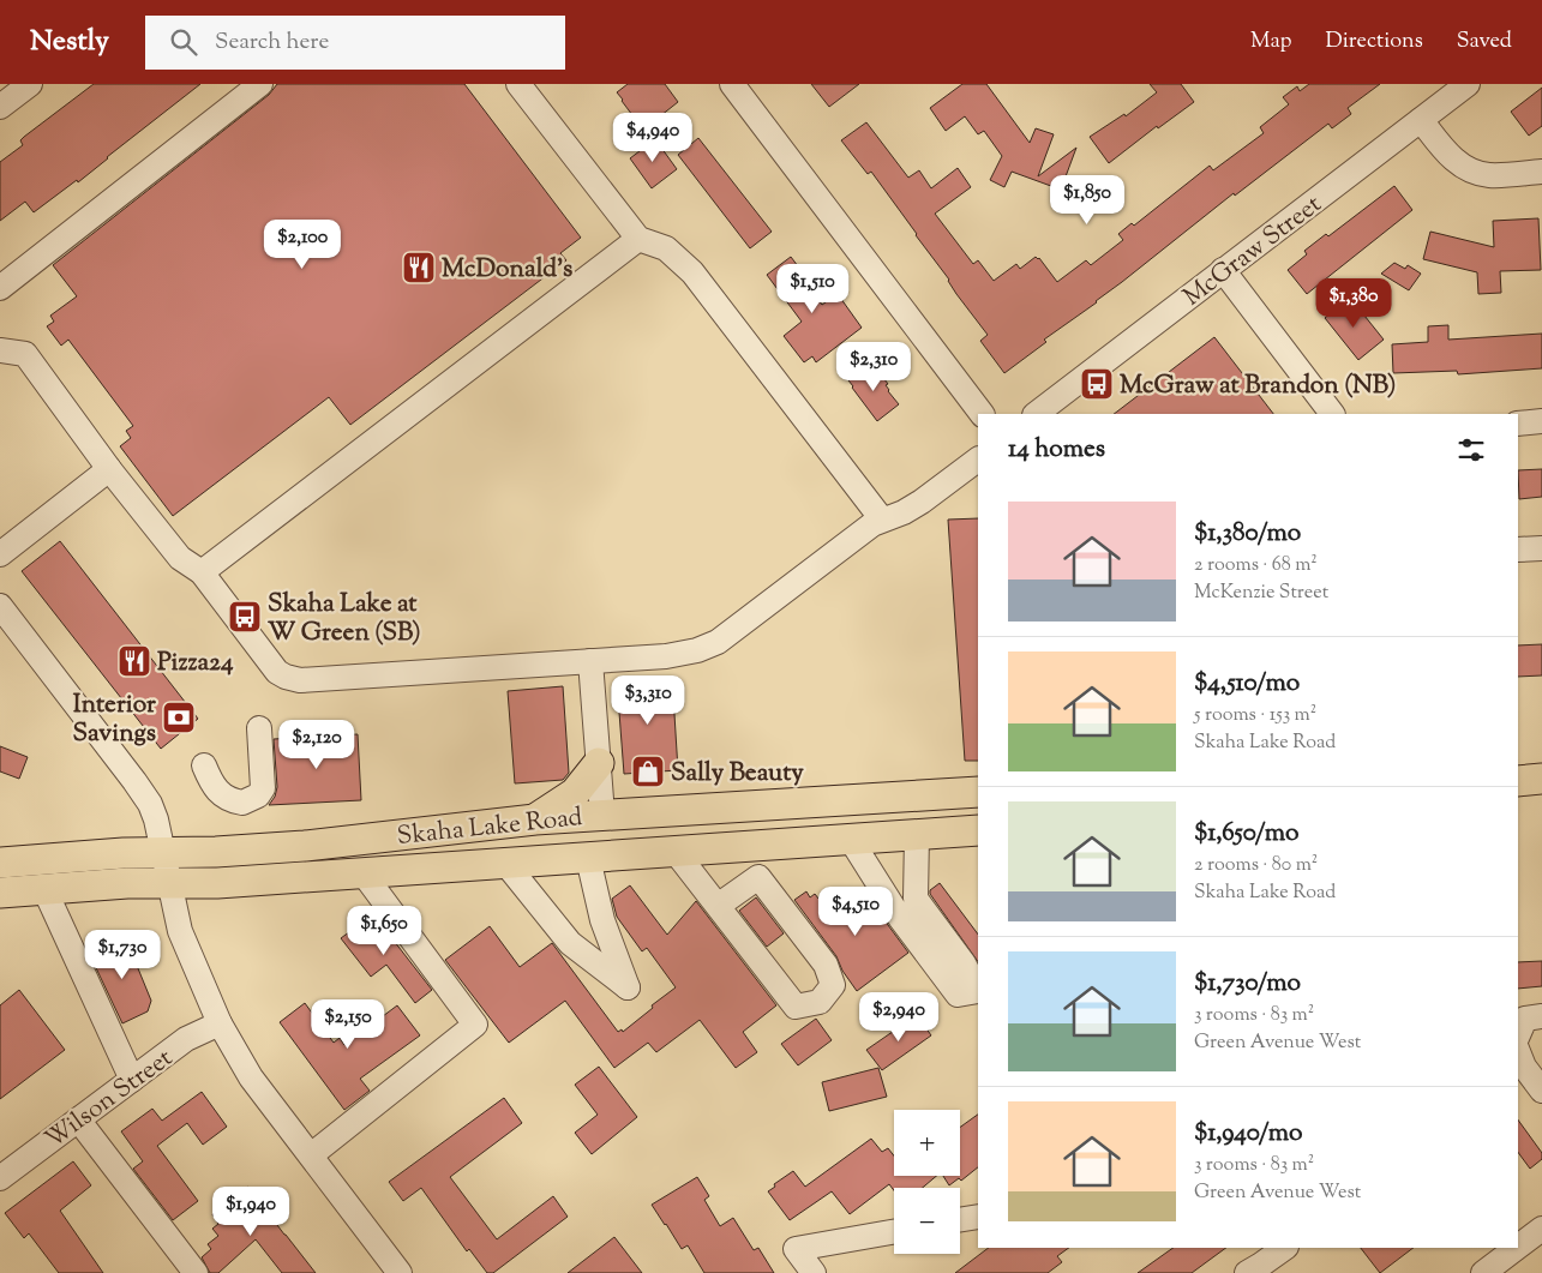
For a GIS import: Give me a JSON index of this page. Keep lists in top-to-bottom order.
{
  "streets": {
    "main road": ["Skaha Lake Road"],
    "street": ["McGraw Street", "Wilson Street"]
  },
  "places": {
    "restaurant": ["McDonald's", "Pizza24"],
    "bus stop": ["McGraw at Brandon (NB)", "Skaha Lake at W Green (SB)"],
    "bank": ["Interior Savings"],
    "shop": ["Sally Beauty"]
  },
  "page": {
    "header": "Nestly",
    "search": "Search here",
    "nav": ["Map", "Directions", "Saved"],
    "price": [
      "$4,940",
      "$1,850",
      "$2,100",
      "$1,510",
      "$1,380",
      "$2,310",
      "$3,310",
      "$2,120",
      "$4,510",
      "$1,650",
      "$1,730",
      "$2,940",
      "$2,150",
      "$1,940"
    ],
    "heading": "14 homes",
    "list": [
      {
        "name": "$1,380/mo",
        "note": "2 rooms · 68 m² · McKenzie Street"
      },
      {
        "name": "$4,510/mo",
        "note": "5 rooms · 153 m² · Skaha Lake Road"
      },
      {
        "name": "$1,650/mo",
        "note": "2 rooms · 80 m² · Skaha Lake Road"
      },
      {
        "name": "$1,730/mo",
        "note": "3 rooms · 83 m² · Green Avenue West"
      },
      {
        "name": "$1,940/mo",
        "note": "3 rooms · 83 m² · Green Avenue West"
      }
    ],
    "map_buttons": ["+", "−"]
  }
}
